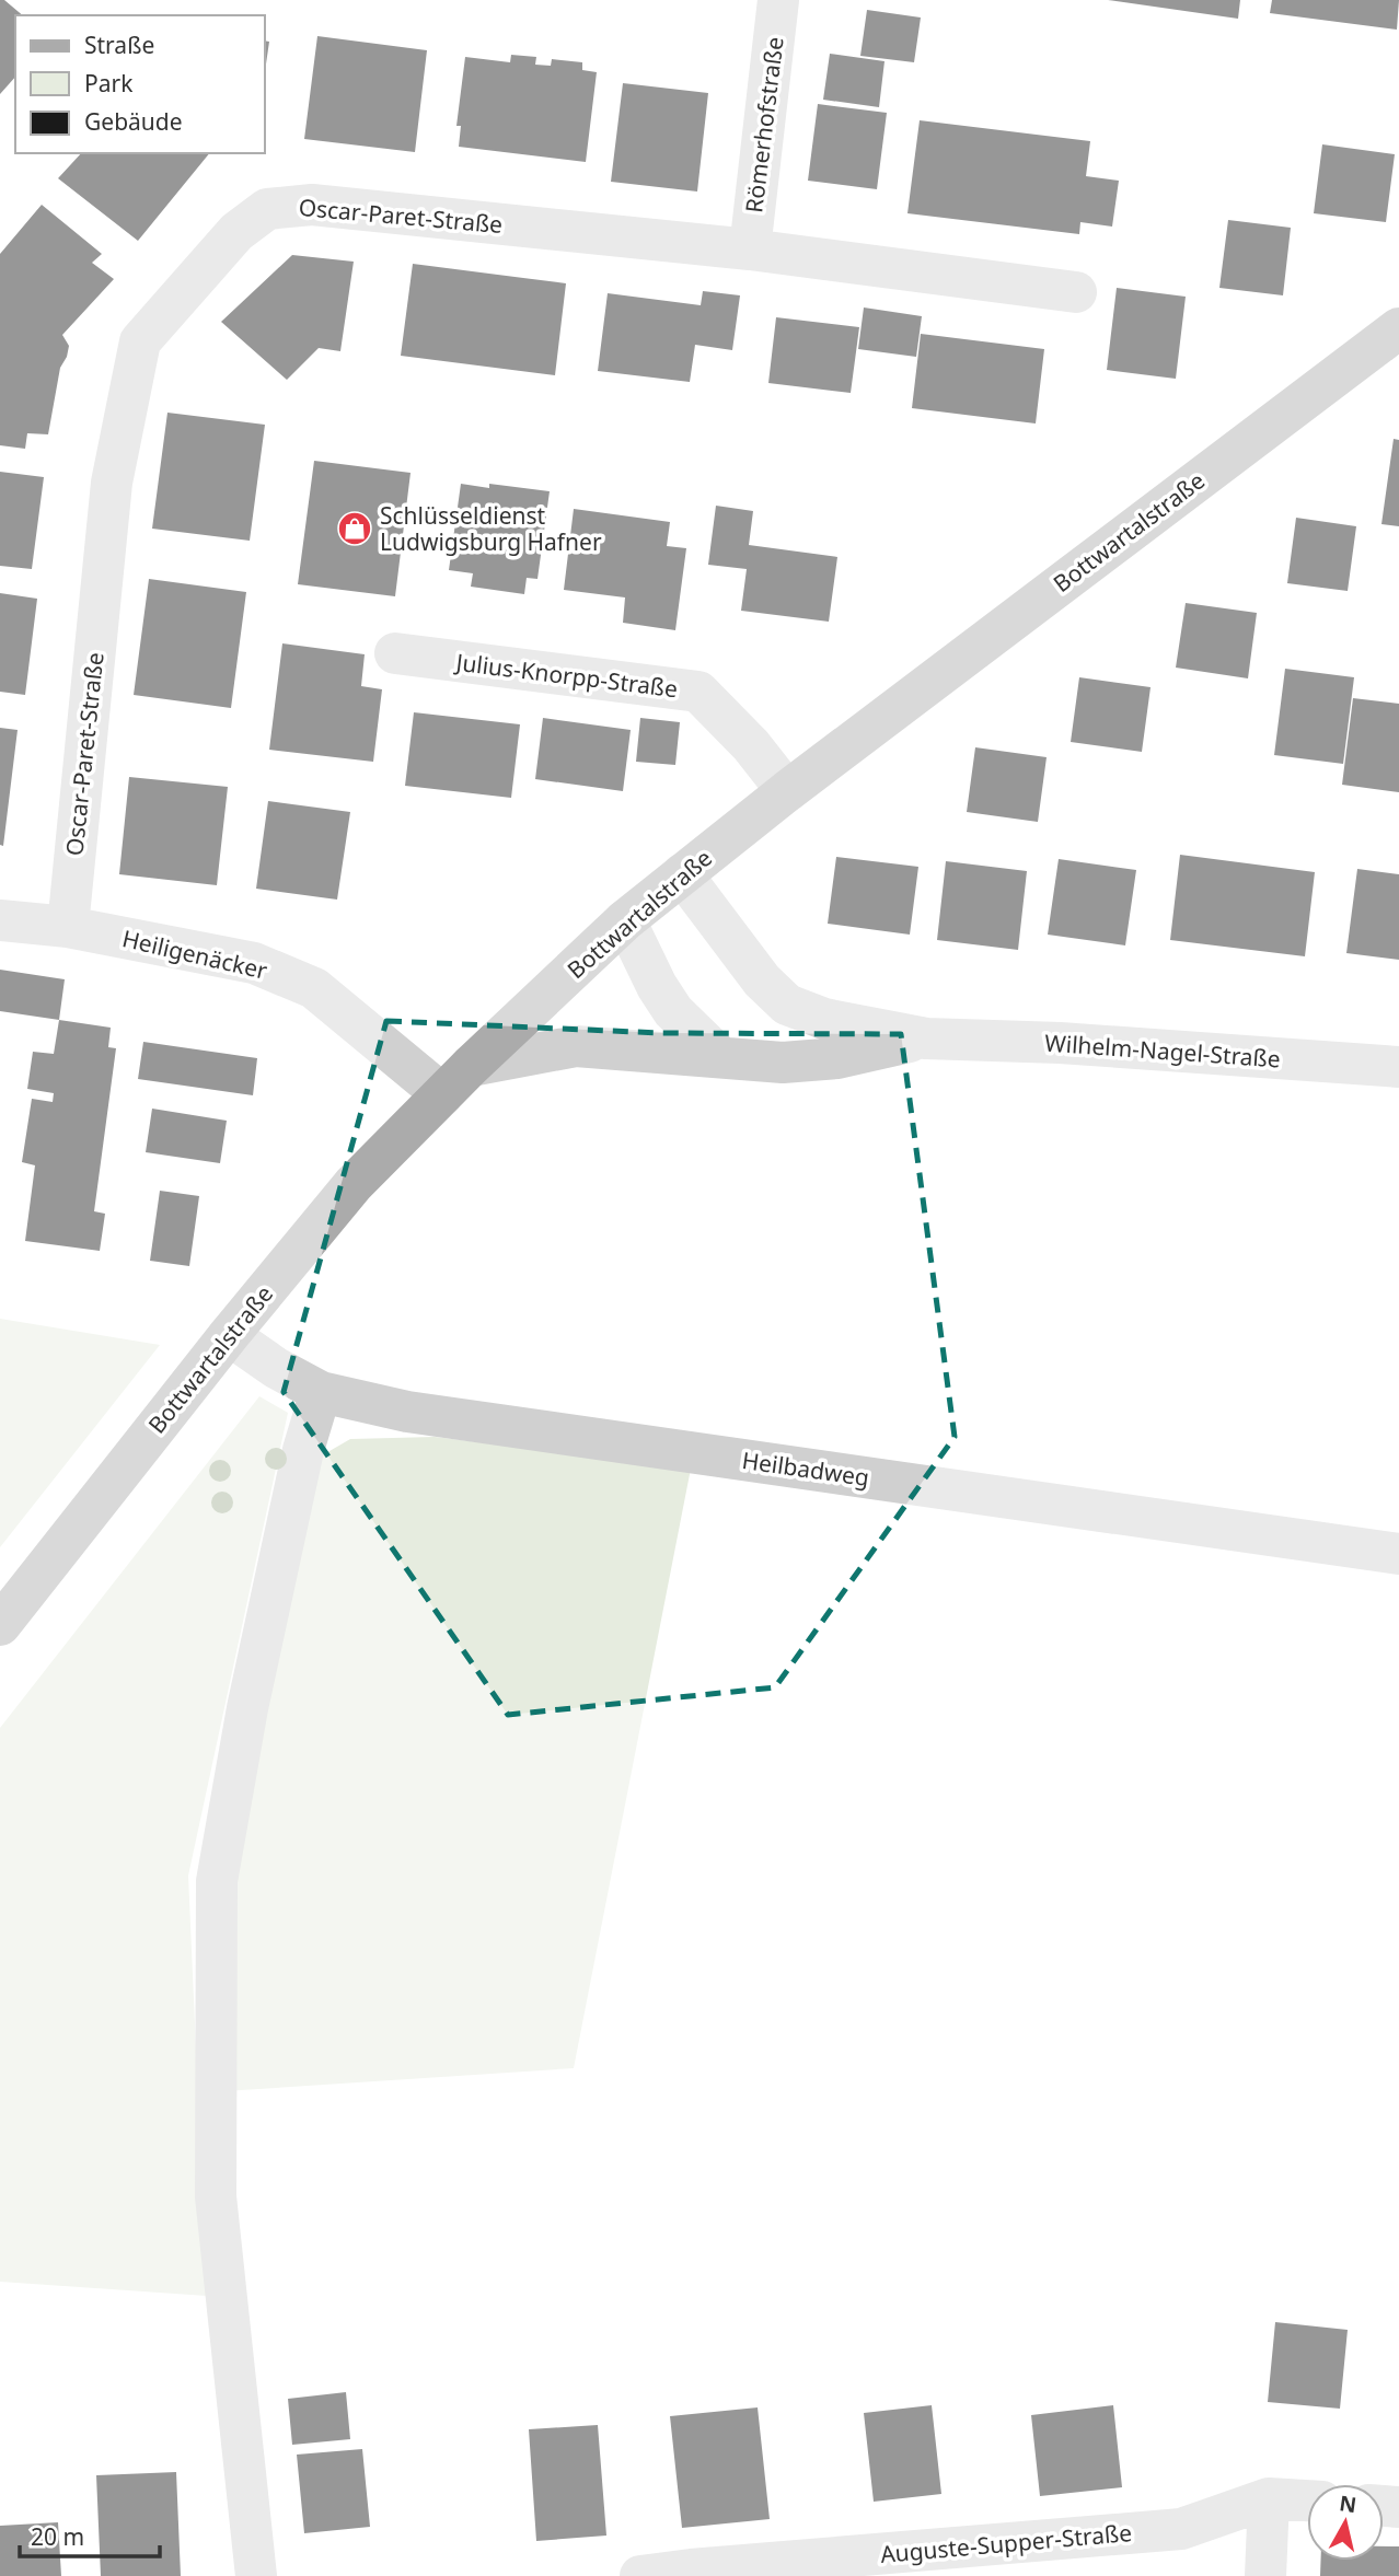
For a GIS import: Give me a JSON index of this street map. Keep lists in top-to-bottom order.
{
  "streets": {
    "main road": ["Bottwartalstraße"],
    "street": [
      "Römerhofstraße",
      "Oscar-Paret-Straße",
      "Julius-Knorpp-Straße",
      "Heiligenäcker",
      "Wilhelm-Nagel-Straße",
      "Heilbadweg",
      "Auguste-Supper-Straße"
    ]
  },
  "crossings": [
    ["Römerhofstraße", "Oscar-Paret-Straße"],
    ["Oscar-Paret-Straße", "Heiligenäcker"],
    ["Bottwartalstraße", "Julius-Knorpp-Straße"],
    ["Bottwartalstraße", "Heiligenäcker"],
    ["Bottwartalstraße", "Wilhelm-Nagel-Straße"],
    ["Bottwartalstraße", "Heilbadweg"],
    ["Heiligenäcker", "Wilhelm-Nagel-Straße"]
  ],
  "places": {
    "shop": ["Schlüsseldienst Ludwigsburg Hafner"]
  },
  "legend": ["Straße", "Park", "Gebäude"],
  "scale_bar": "20 m",
  "north": "top"
}
